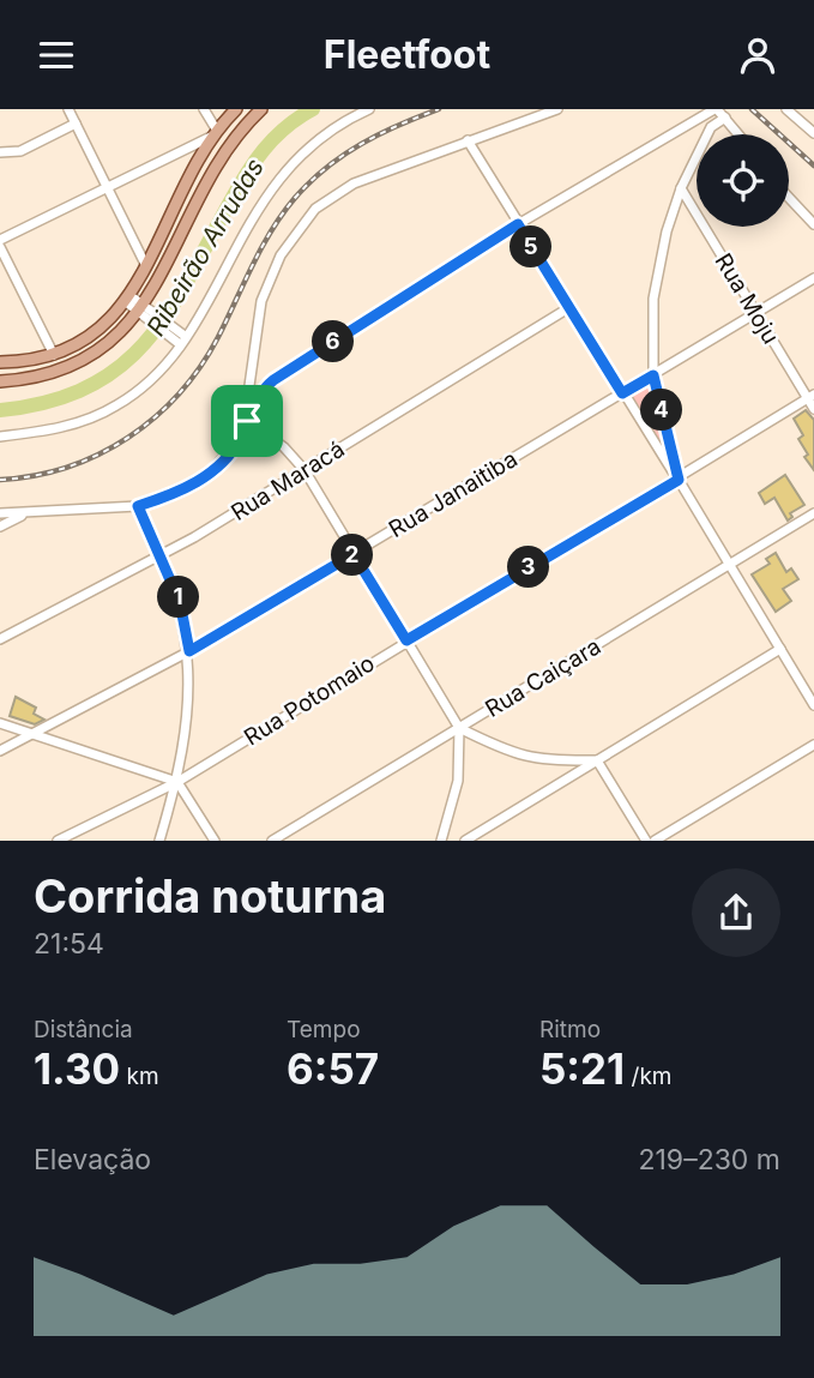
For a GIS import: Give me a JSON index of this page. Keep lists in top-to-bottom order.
{
  "streets": {
    "street": [
      "Rua Moju",
      "Rua Maracá",
      "Rua Janaitiba",
      "Rua Caiçara",
      "Rua Potomaio"
    ]
  },
  "crossings": [
    ["Rua Moju", "Rua Janaitiba"],
    ["Rua Moju", "Rua Potomaio"]
  ],
  "water": ["Ribeirão Arrudas"],
  "page": {
    "header": "Fleetfoot",
    "pins": [
      "5",
      "6",
      "4",
      "2",
      "3",
      "1"
    ],
    "heading": ["Corrida noturna", "21:54"],
    "stats": [
      ["Distância", "1.30 km"],
      ["Tempo", "6:57"],
      ["Ritmo", "5:21 /km"]
    ],
    "chart": ["Elevação", "219–230 m"]
  }
}
